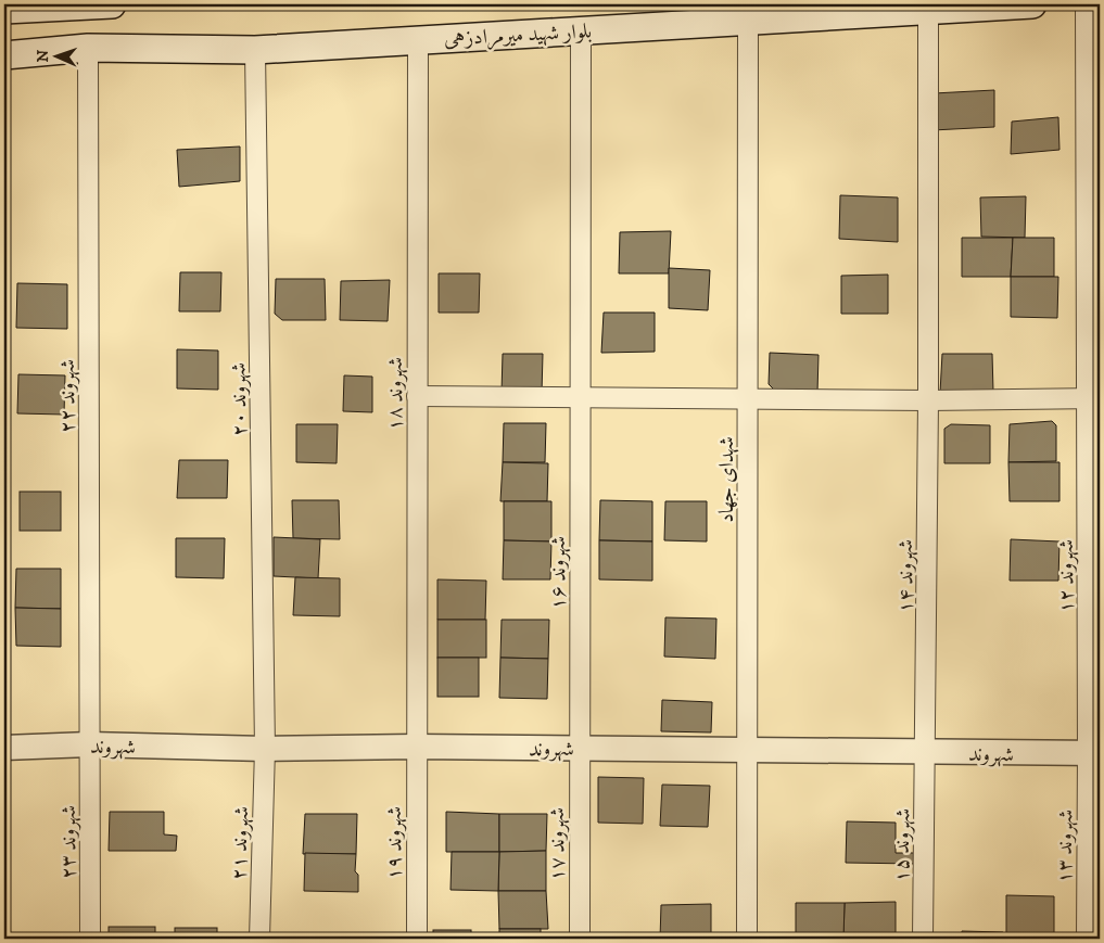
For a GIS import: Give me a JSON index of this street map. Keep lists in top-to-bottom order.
{
  "streets": {
    "main road": ["بلوار شهید میرمرادزهی"],
    "street": [
      "شهروند ۱۸",
      "شهروند ۲۲",
      "شهروند ۲۰",
      "شهدای جهاد",
      "شهروند ۱۶",
      "شهروند ۱۴",
      "شهروند ۱۲",
      "شهروند",
      "شهروند ۲۳",
      "شهروند ۲۱",
      "شهروند ۱۹",
      "شهروند ۱۷",
      "شهروند ۱۵",
      "شهروند ۱۳"
    ]
  },
  "crossings": [
    ["بلوار شهید میرمرادزهی", "شهروند ۱۸"],
    ["بلوار شهید میرمرادزهی", "شهروند ۲۲"],
    ["بلوار شهید میرمرادزهی", "شهروند ۲۰"],
    ["بلوار شهید میرمرادزهی", "شهدای جهاد"],
    ["بلوار شهید میرمرادزهی", "شهروند ۱۶"],
    ["بلوار شهید میرمرادزهی", "شهروند ۱۴"],
    ["شهروند ۱۸", "شهروند"],
    ["شهروند ۱۸", "شهروند ۱۹"],
    ["شهروند ۲۲", "شهروند"],
    ["شهروند ۲۲", "شهروند ۲۳"],
    ["شهروند ۲۰", "شهروند"],
    ["شهروند ۲۰", "شهروند ۲۱"],
    ["شهدای جهاد", "شهروند"],
    ["شهروند ۱۶", "شهروند"],
    ["شهروند ۱۶", "شهروند ۱۷"],
    ["شهروند ۱۴", "شهروند"],
    ["شهروند ۱۴", "شهروند ۱۵"],
    ["شهروند ۱۲", "شهروند"],
    ["شهروند ۱۲", "شهروند ۱۳"],
    ["شهروند", "شهروند ۲۳"],
    ["شهروند", "شهروند ۲۱"],
    ["شهروند", "شهروند ۱۹"],
    ["شهروند", "شهروند ۱۷"],
    ["شهروند", "شهروند ۱۵"],
    ["شهروند", "شهروند ۱۳"]
  ],
  "north": "left"
}
